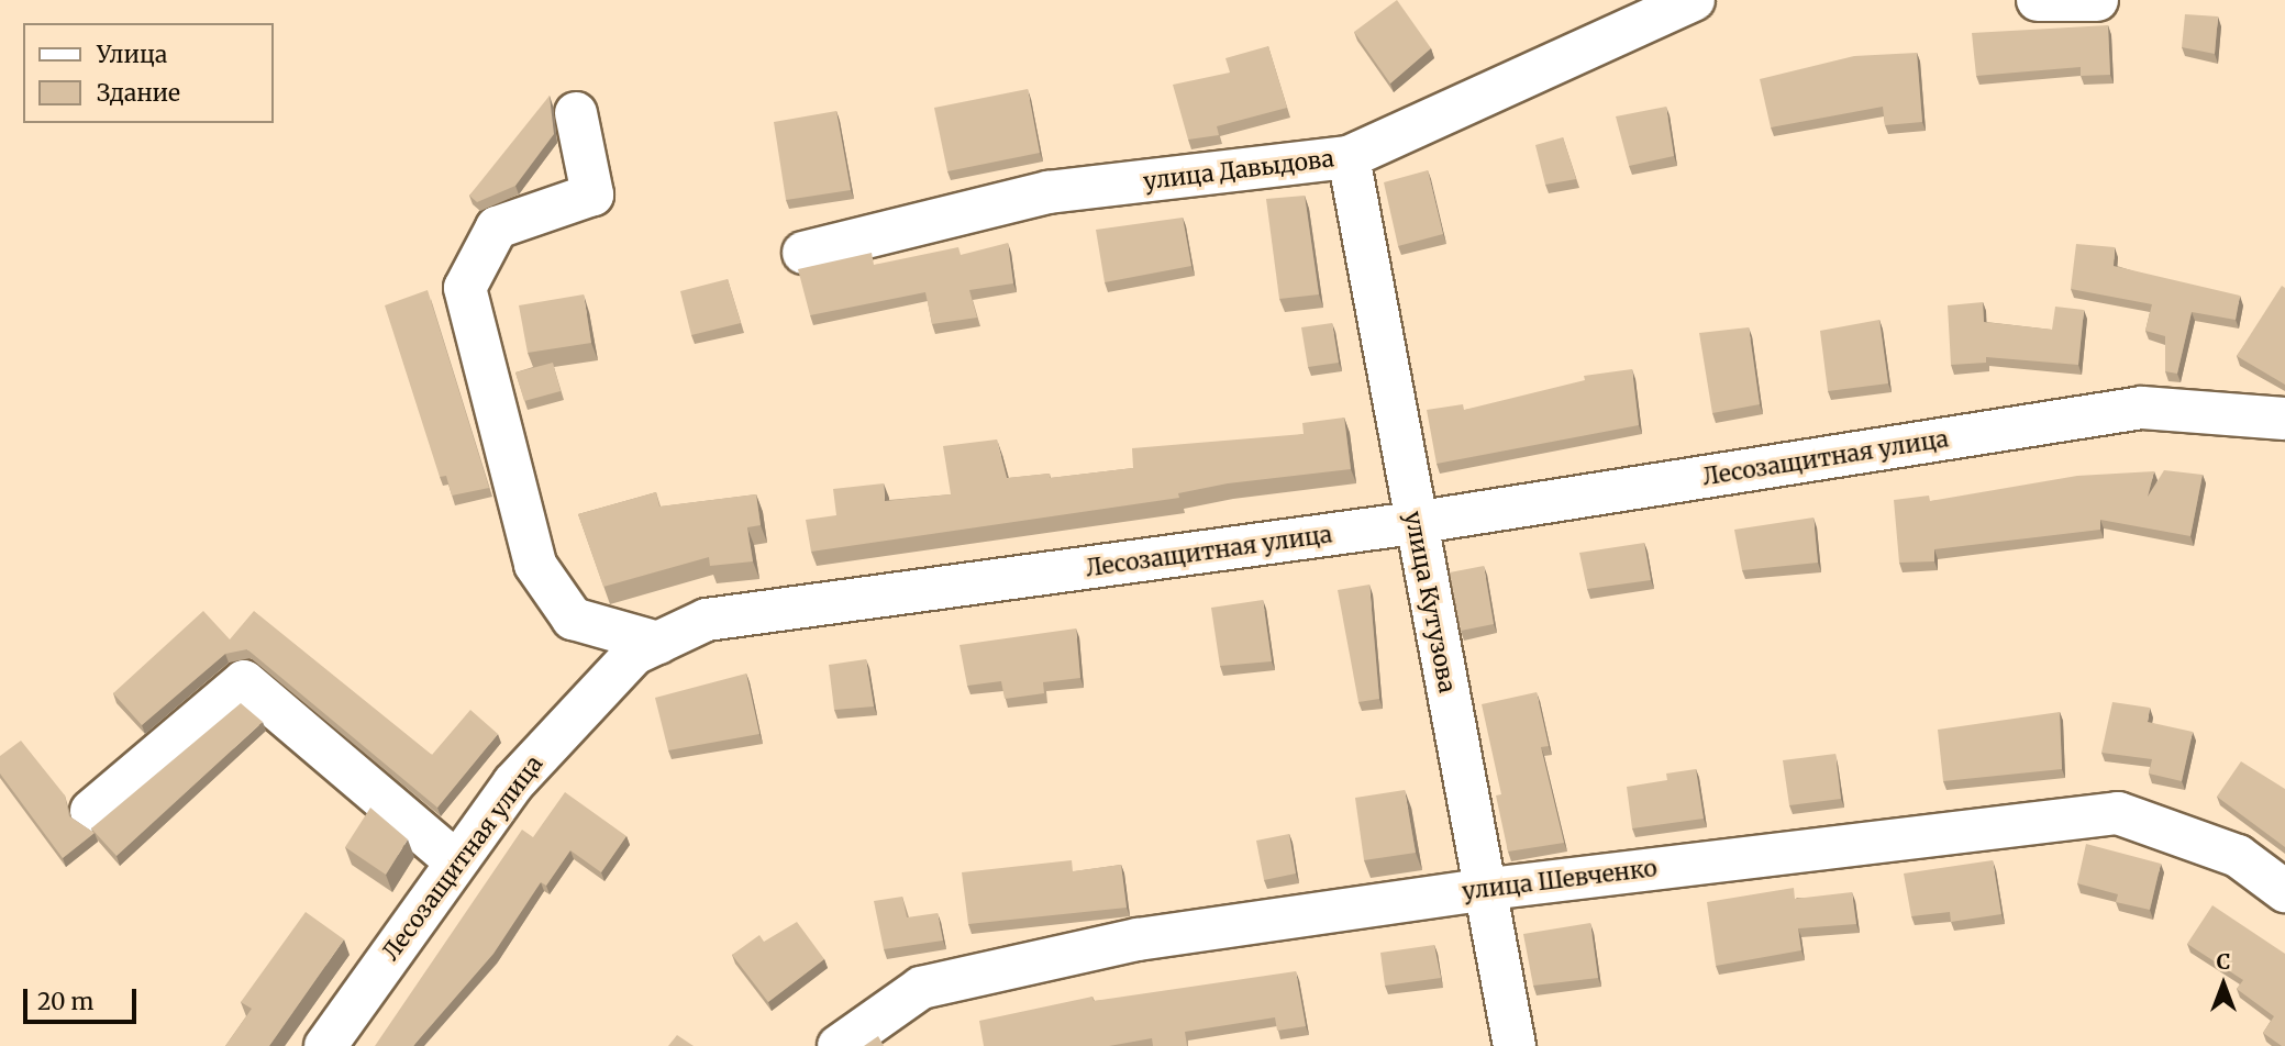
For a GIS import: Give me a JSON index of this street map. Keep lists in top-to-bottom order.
{
  "streets": {
    "street": [
      "улица Давыдова",
      "Лесозащитная улица",
      "улица Кутузова",
      "улица Шевченко"
    ]
  },
  "crossings": [
    ["улица Давыдова", "улица Кутузова"],
    ["Лесозащитная улица", "улица Кутузова"],
    ["улица Кутузова", "улица Шевченко"]
  ],
  "legend": ["Улица", "Здание"],
  "scale_bar": "20 m",
  "north": "top"
}
